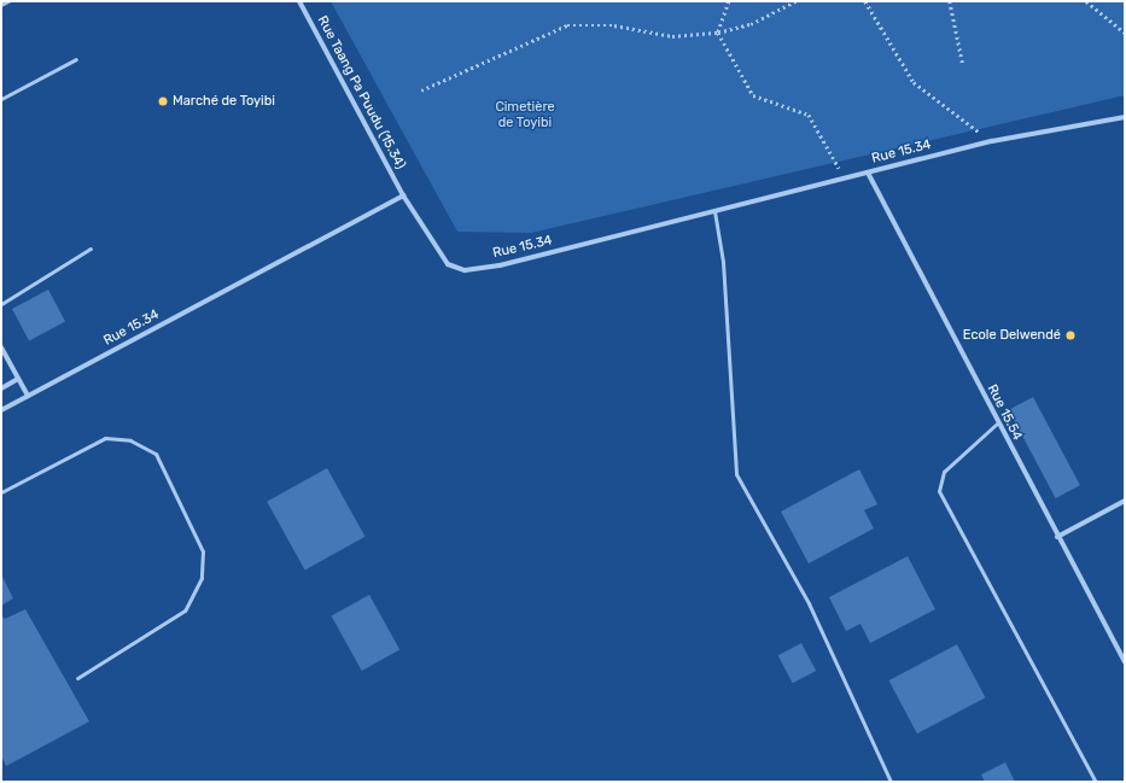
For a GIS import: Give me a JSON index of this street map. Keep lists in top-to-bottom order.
{
  "streets": {
    "street": ["Rue Taang Pa Puudu (15.34)", "Rue 15.34", "Rue 15.54"]
  },
  "crossings": [
    ["Rue Taang Pa Puudu (15.34)", "Rue 15.34"],
    ["Rue 15.34", "Rue 15.54"]
  ],
  "parks": ["Cimetière de Toyibi"],
  "places": ["Marché de Toyibi", "Ecole Delwendé"]
}
